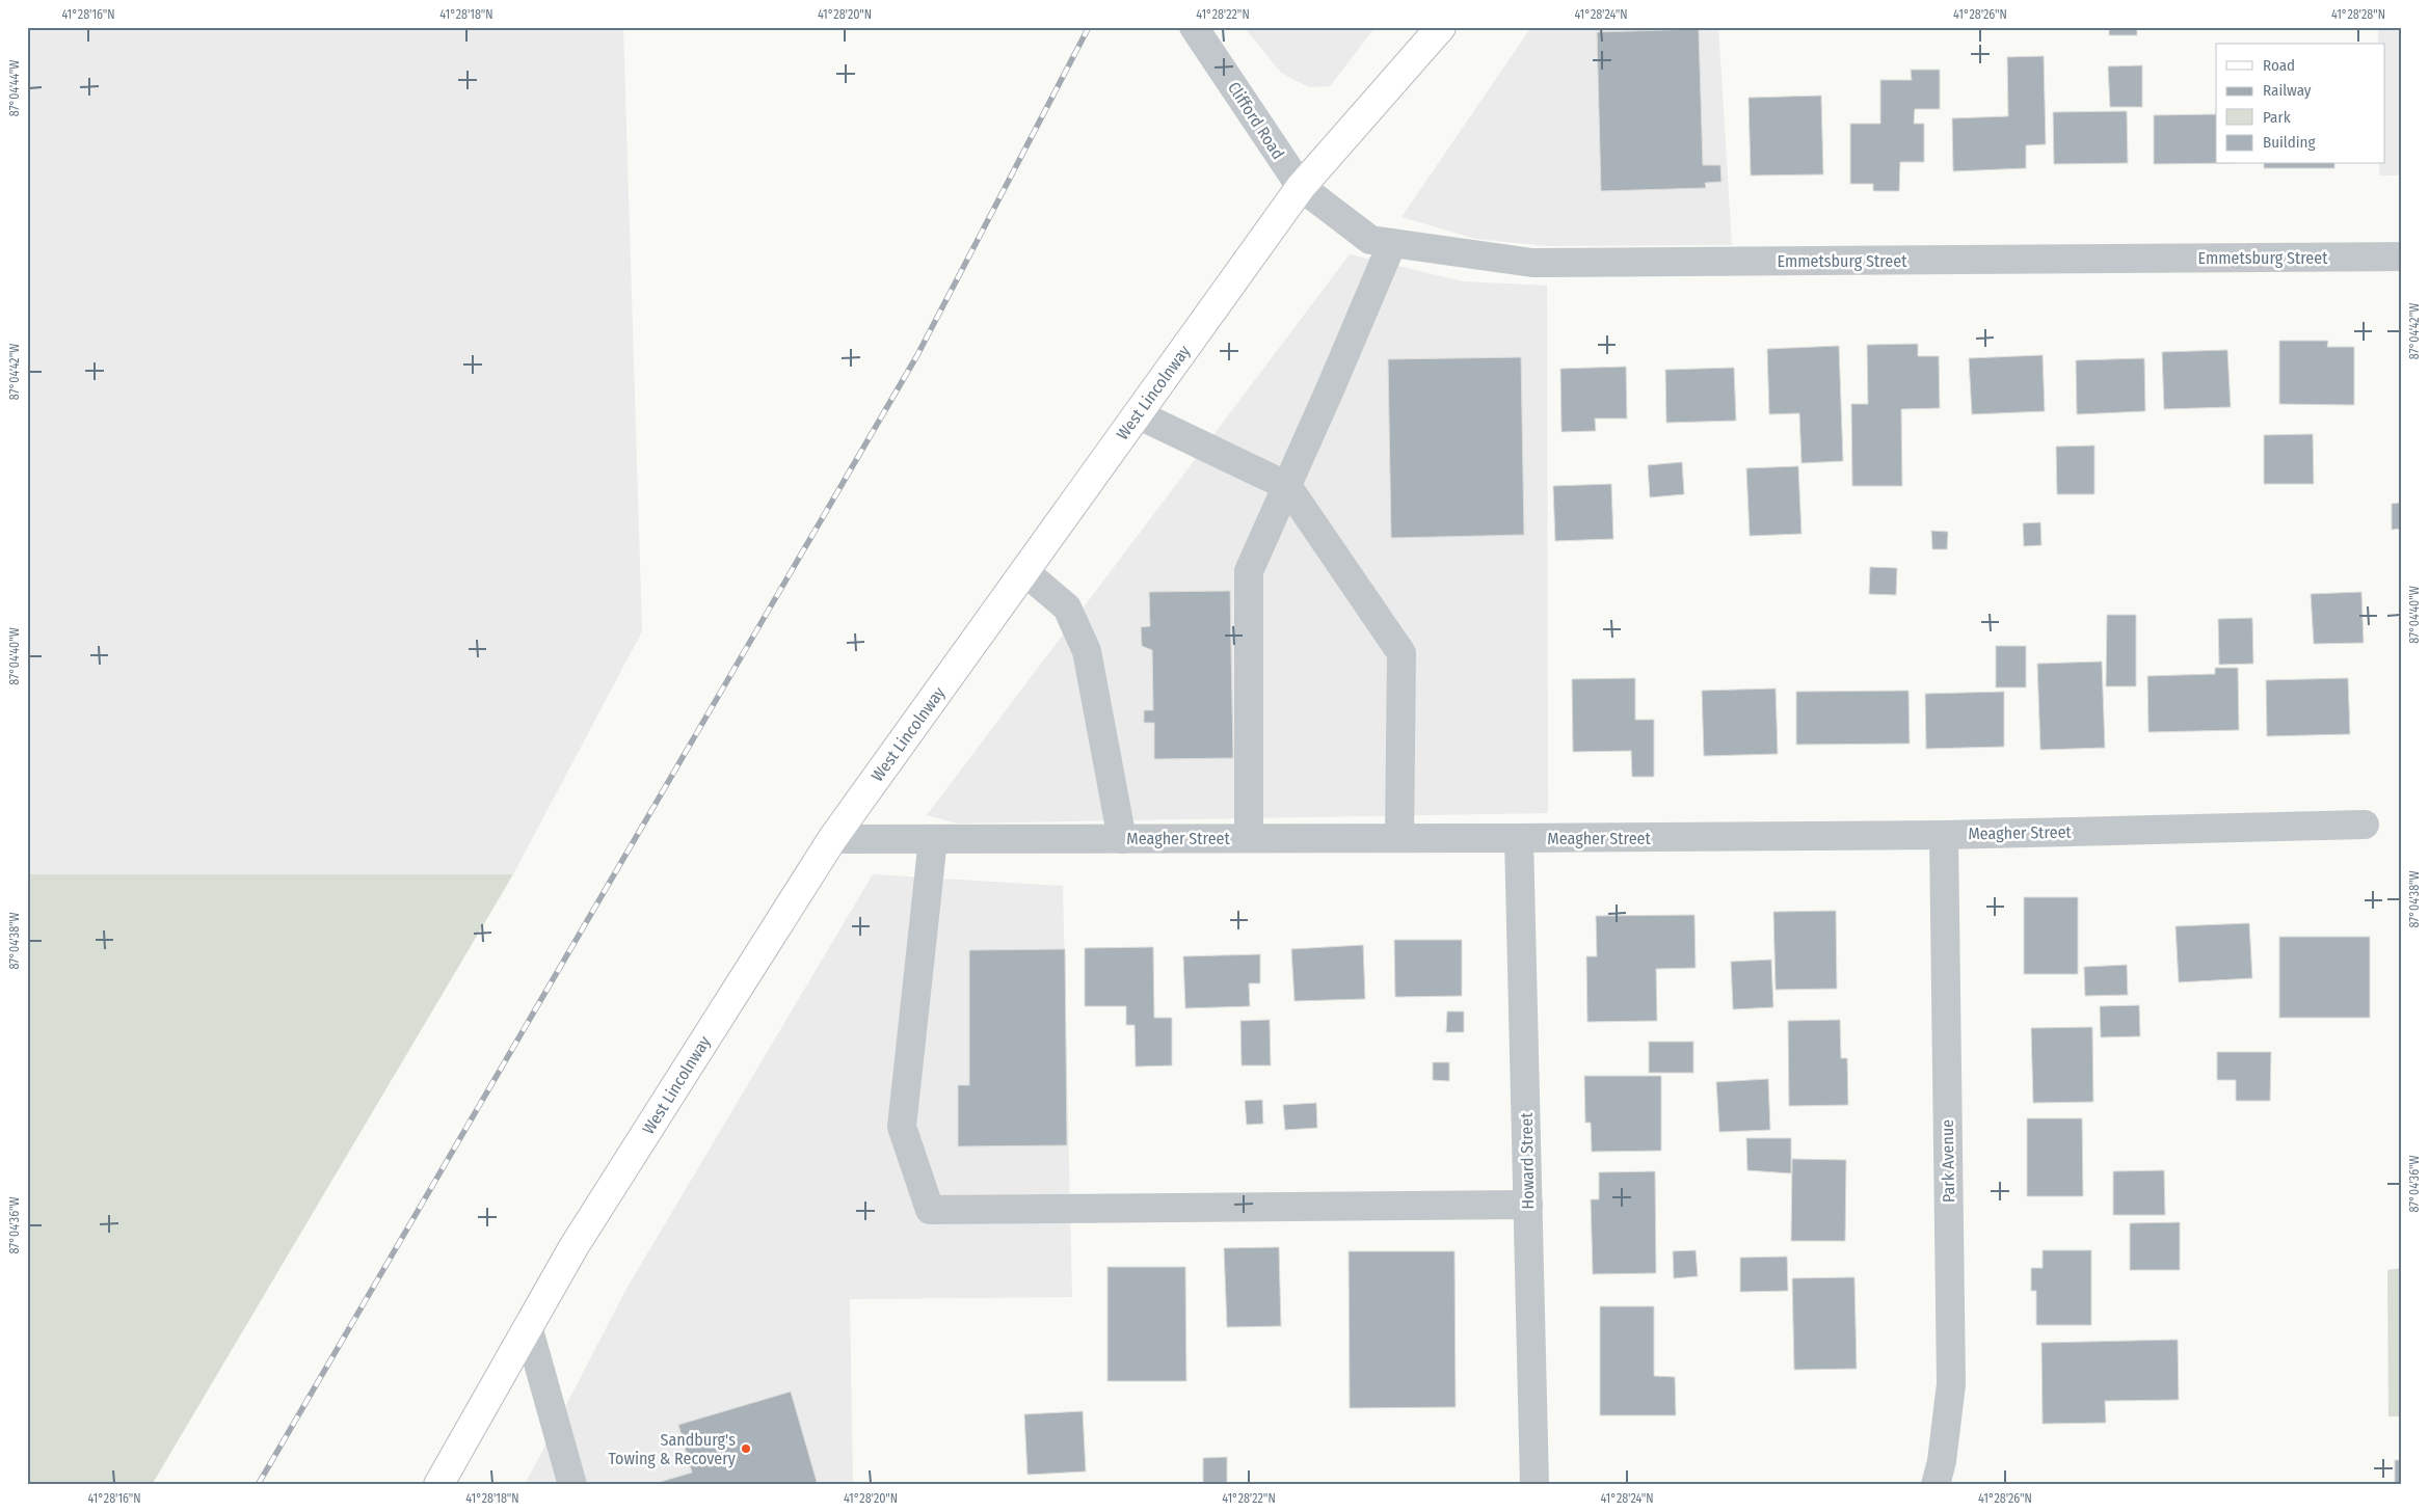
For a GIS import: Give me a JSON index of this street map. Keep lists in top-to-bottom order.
{
  "streets": {
    "main road": ["West Lincolnway"],
    "street": [
      "Clifford Road",
      "Emmetsburg Street",
      "Meagher Street",
      "Howard Street",
      "Park Avenue"
    ]
  },
  "crossings": [
    ["Clifford Road", "Emmetsburg Street"],
    ["Clifford Road", "West Lincolnway"],
    ["Emmetsburg Street", "West Lincolnway"],
    ["West Lincolnway", "Meagher Street"],
    ["Meagher Street", "Howard Street"],
    ["Meagher Street", "Park Avenue"]
  ],
  "places": ["Sandburg's Towing & Recovery"],
  "legend": [
    "Road",
    "Railway",
    "Park",
    "Building"
  ],
  "coordinates": [
    "41°28'16\"N",
    "41°28'18\"N",
    "41°28'20\"N",
    "41°28'22\"N",
    "41°28'24\"N",
    "41°28'26\"N",
    "41°28'28\"N",
    "87°04'44\"W",
    "87°04'42\"W",
    "87°04'40\"W",
    "87°04'38\"W",
    "87°04'36\"W"
  ]
}
